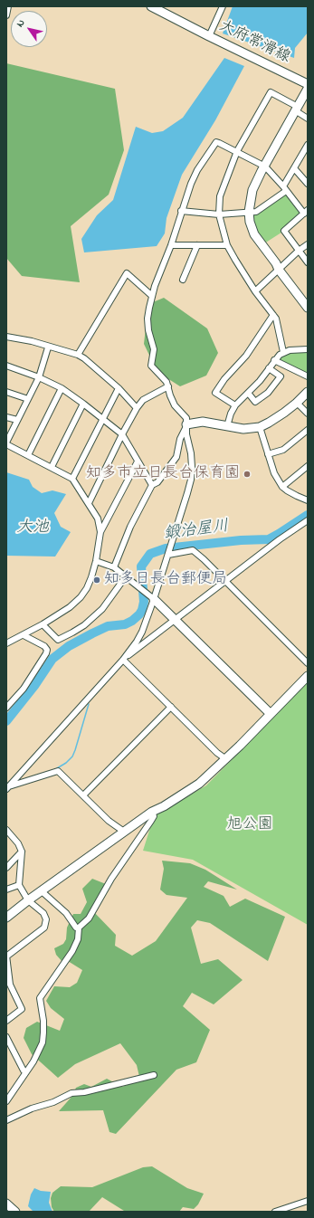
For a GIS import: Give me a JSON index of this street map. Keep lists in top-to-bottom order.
{
  "streets": {
    "street": ["大府常滑線"]
  },
  "water": ["大池", "鍛治屋川"],
  "parks": ["旭公園"],
  "places": ["知多市立日長台保育園", "知多日長台郵便局"],
  "north": "top left"
}
